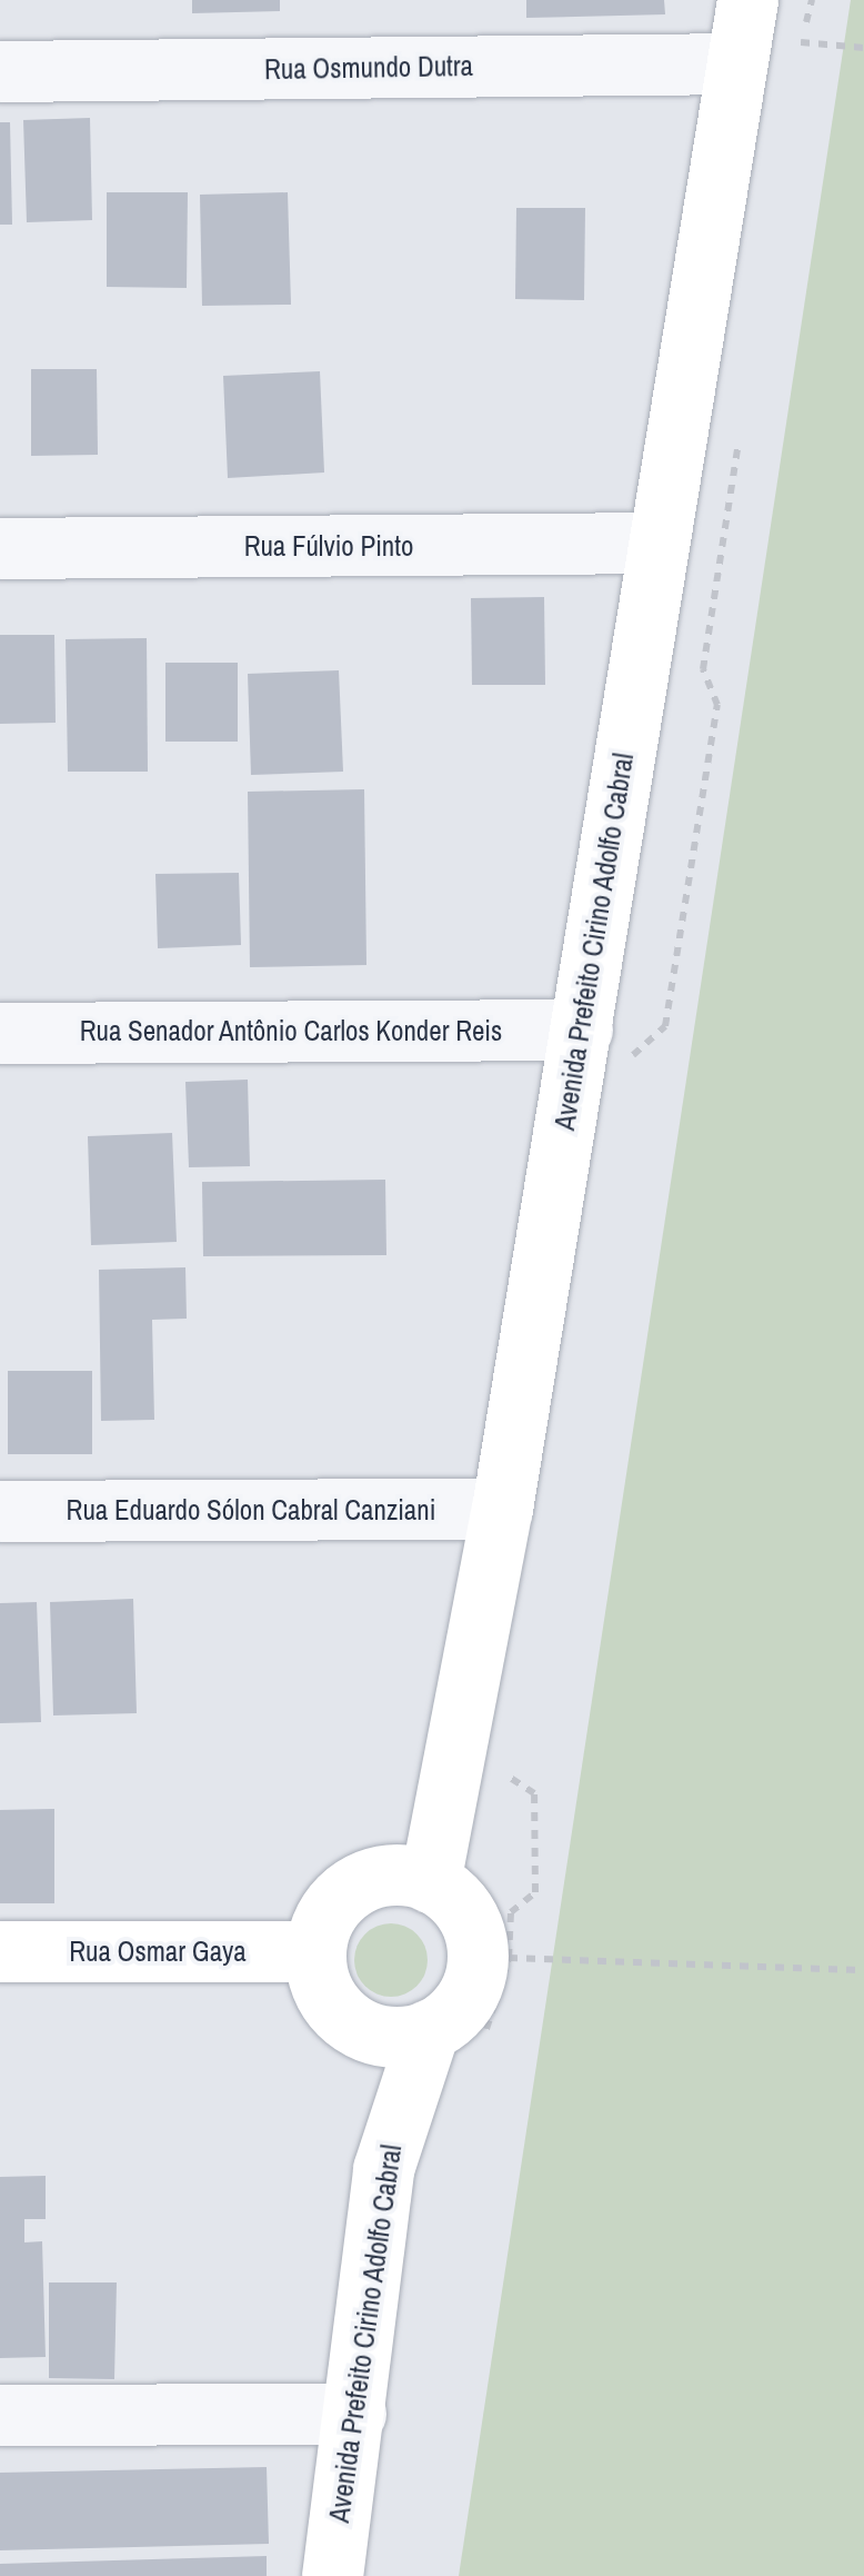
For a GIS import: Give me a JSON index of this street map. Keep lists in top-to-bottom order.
{
  "streets": {
    "main road": ["Avenida Prefeito Cirino Adolfo Cabral", "Rua Osmar Gaya"],
    "street": [
      "Rua Osmundo Dutra",
      "Rua Fúlvio Pinto",
      "Rua Senador Antônio Carlos Konder Reis",
      "Rua Eduardo Sólon Cabral Canziani"
    ]
  },
  "crossings": [
    ["Rua Osmundo Dutra", "Avenida Prefeito Cirino Adolfo Cabral"],
    ["Rua Fúlvio Pinto", "Avenida Prefeito Cirino Adolfo Cabral"],
    ["Avenida Prefeito Cirino Adolfo Cabral", "Rua Senador Antônio Carlos Konder Reis"],
    ["Avenida Prefeito Cirino Adolfo Cabral", "Rua Eduardo Sólon Cabral Canziani"],
    ["Avenida Prefeito Cirino Adolfo Cabral", "Rua Osmar Gaya"]
  ]
}
